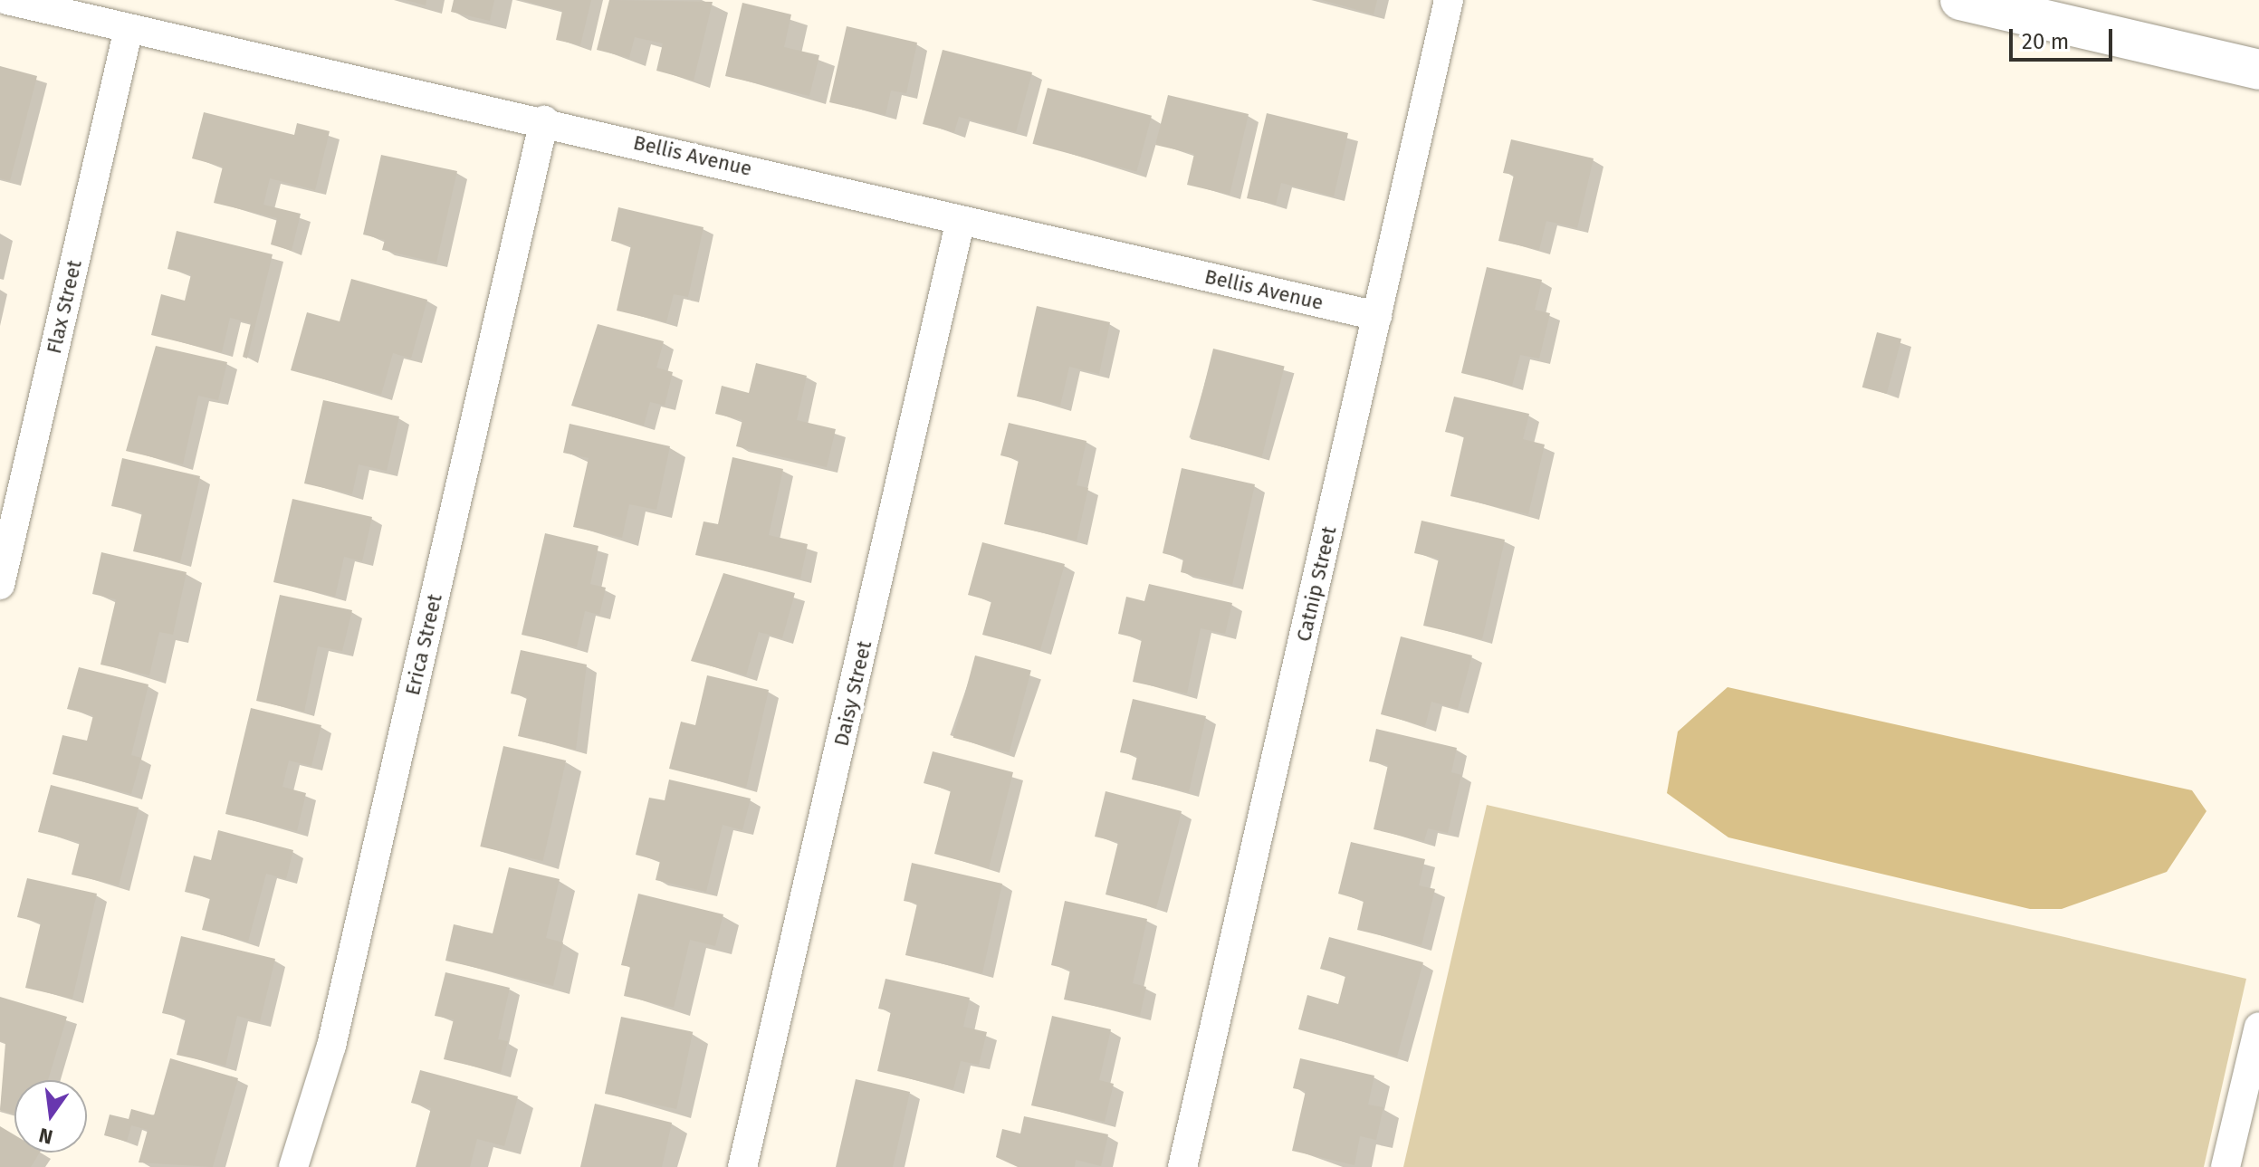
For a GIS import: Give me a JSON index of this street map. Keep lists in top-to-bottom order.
{
  "streets": {
    "street": [
      "Bellis Avenue",
      "Flax Street",
      "Catnip Street",
      "Erica Street",
      "Daisy Street"
    ]
  },
  "crossings": [
    ["Bellis Avenue", "Flax Street"],
    ["Bellis Avenue", "Catnip Street"],
    ["Bellis Avenue", "Erica Street"],
    ["Bellis Avenue", "Daisy Street"]
  ],
  "scale_bar": "20 m",
  "north": "bottom"
}
